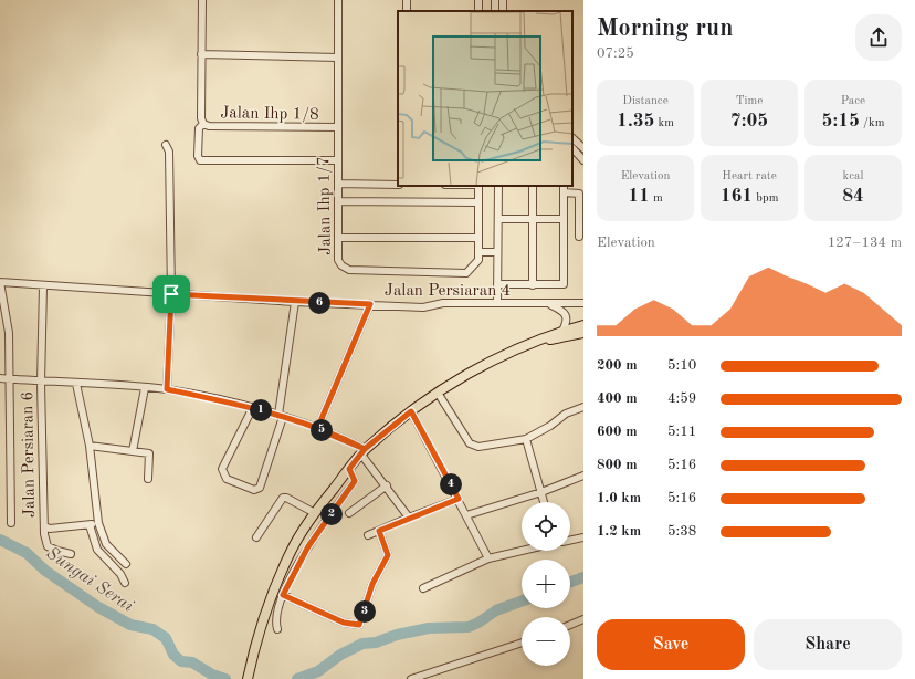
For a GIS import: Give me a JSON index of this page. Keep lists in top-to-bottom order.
{
  "streets": {
    "street": [
      "Jalan Ihp 1/8",
      "Jalan Ihp 1/7",
      "Jalan Persiaran 4",
      "Jalan Persiaran 6"
    ]
  },
  "crossings": [
    ["Jalan Ihp 1/8", "Jalan Ihp 1/7"],
    ["Jalan Persiaran 4", "Jalan Persiaran 6"]
  ],
  "water": ["Sungai Serai"],
  "page": {
    "heading": ["Morning run", "07:25"],
    "stats": [
      ["Distance", "1.35 km"],
      ["Time", "7:05"],
      ["Pace", "5:15 /km"],
      ["Elevation", "11 m"],
      ["Heart rate", "161 bpm"],
      ["kcal", "84"]
    ],
    "chart": ["Elevation", "127–134 m"],
    "pins": [
      "6",
      "1",
      "5",
      "4",
      "2",
      "3"
    ],
    "list": [
      {
        "name": "200 m",
        "note": "5:10"
      },
      {
        "name": "400 m",
        "note": "4:59"
      },
      {
        "name": "600 m",
        "note": "5:11"
      },
      {
        "name": "800 m",
        "note": "5:16"
      },
      {
        "name": "1.0 km",
        "note": "5:16"
      },
      {
        "name": "1.2 km",
        "note": "5:38"
      }
    ],
    "map_buttons": ["+", "−"],
    "buttons": ["Save", "Share"]
  }
}
